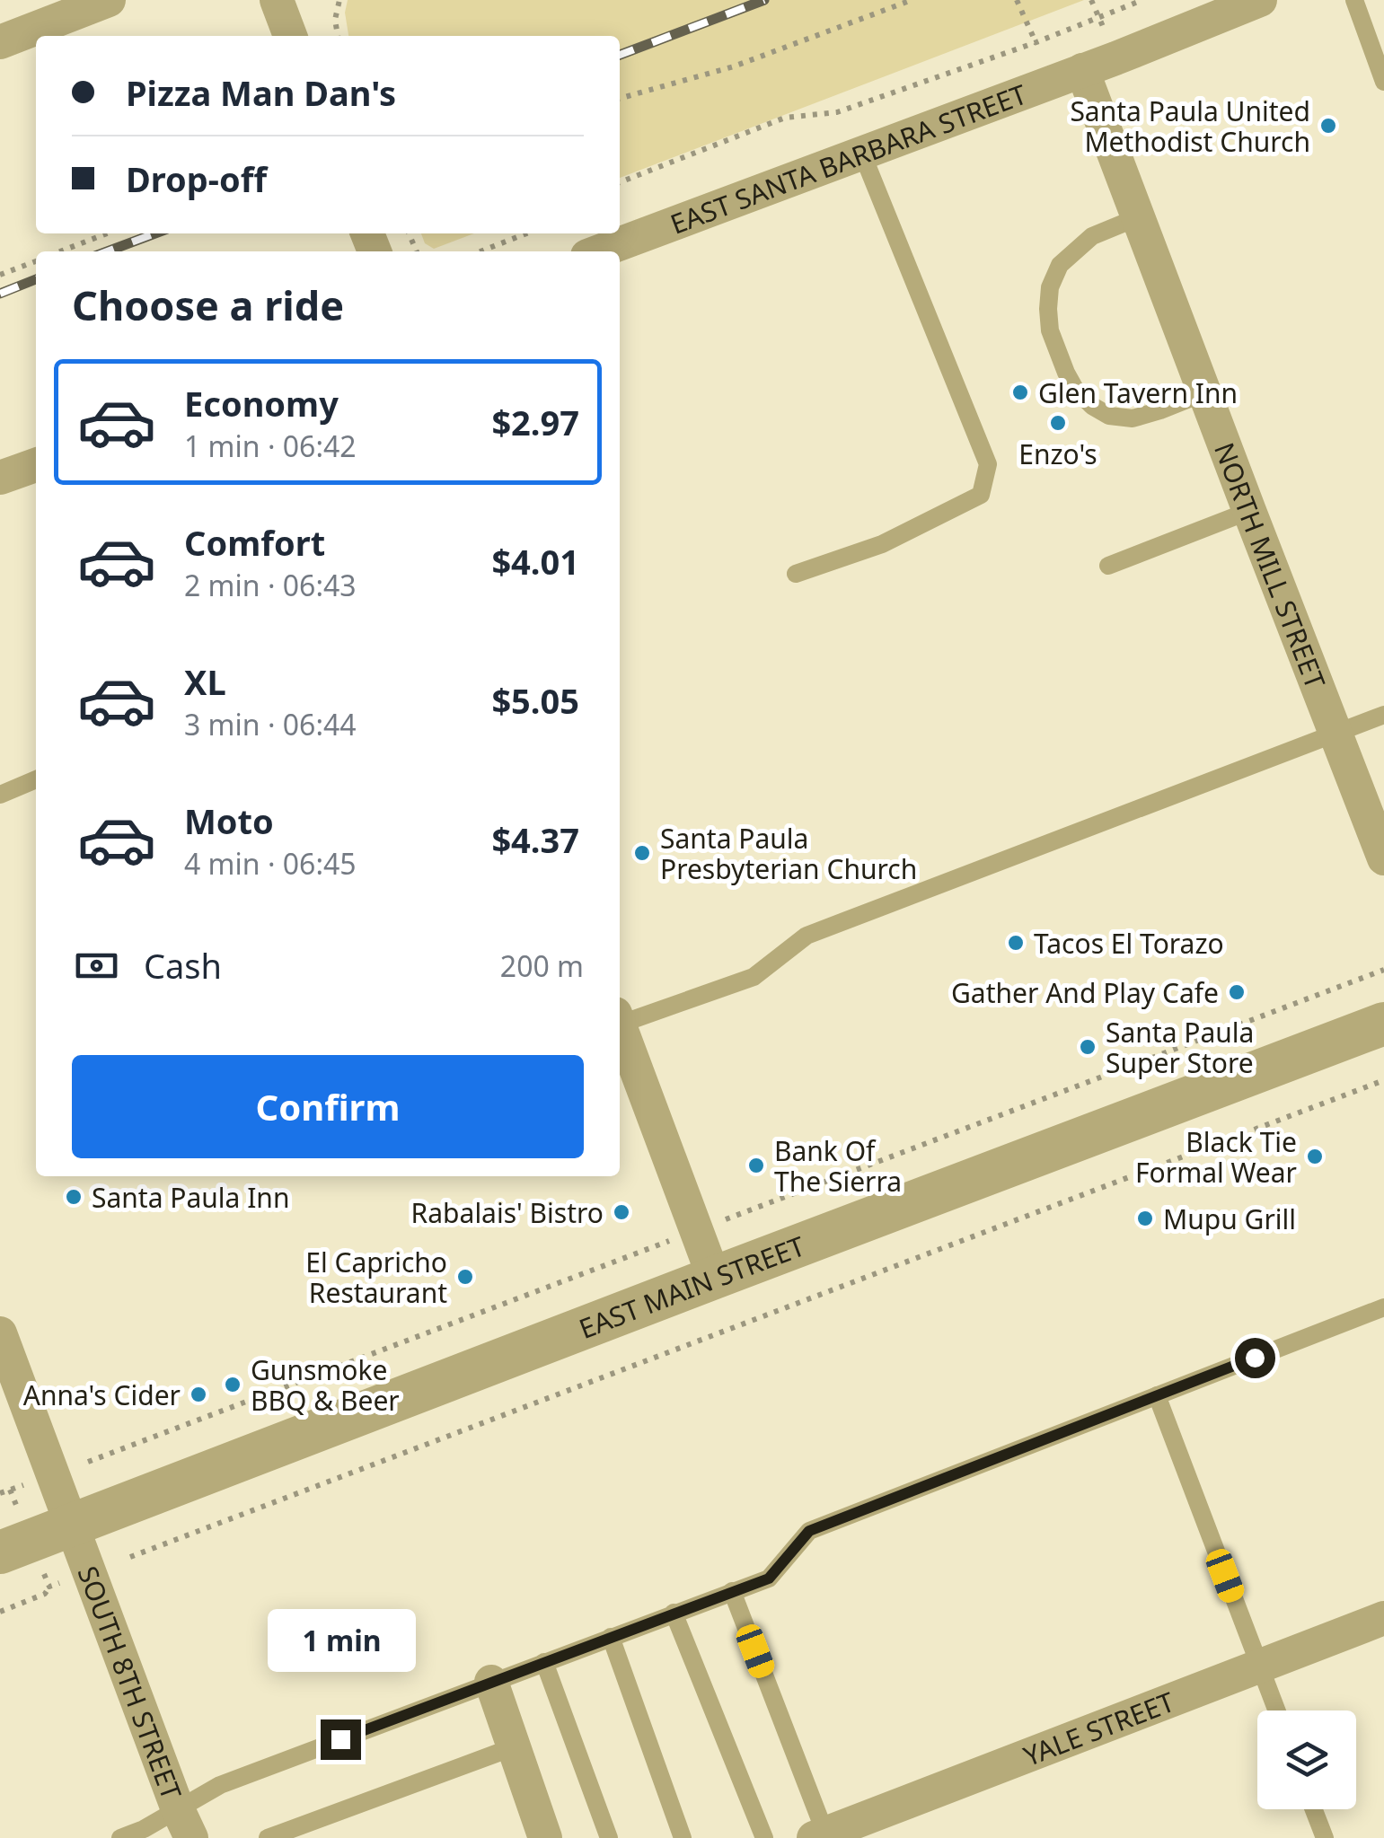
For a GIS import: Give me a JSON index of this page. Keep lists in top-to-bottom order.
{
  "streets": {
    "street": [
      "EAST SANTA BARBARA STREET",
      "NORTH MILL STREET",
      "EAST MAIN STREET",
      "SOUTH 8TH STREET",
      "YALE STREET"
    ]
  },
  "crossings": [
    ["EAST SANTA BARBARA STREET", "NORTH MILL STREET"],
    ["EAST MAIN STREET", "SOUTH 8TH STREET"]
  ],
  "places": [
    "Santa Paula United Methodist Church",
    "Glen Tavern Inn",
    "Enzo's",
    "Santa Paula Presbyterian Church",
    "Tacos El Torazo",
    "Gather And Play Cafe",
    "Santa Paula Super Store",
    "Black Tie Formal Wear",
    "Bank Of The Sierra",
    "Santa Paula Inn",
    "Rabalais' Bistro",
    "Mupu Grill",
    "El Capricho Restaurant",
    "Gunsmoke BBQ & Beer",
    "Anna's Cider"
  ],
  "page": {
    "banner": ["Pizza Man Dan's", "Drop-off"],
    "heading": "Choose a ride",
    "list": [
      {
        "name": "Economy",
        "note": "1 min · 06:42",
        "value": "$2.97"
      },
      {
        "name": "Comfort",
        "note": "2 min · 06:43",
        "value": "$4.01"
      },
      {
        "name": "XL",
        "note": "3 min · 06:44",
        "value": "$5.05"
      },
      {
        "name": "Moto",
        "note": "4 min · 06:45",
        "value": "$4.37"
      }
    ],
    "pay": ["Cash", "200 m"],
    "buttons": "Confirm",
    "bubble": "1 min"
  }
}
